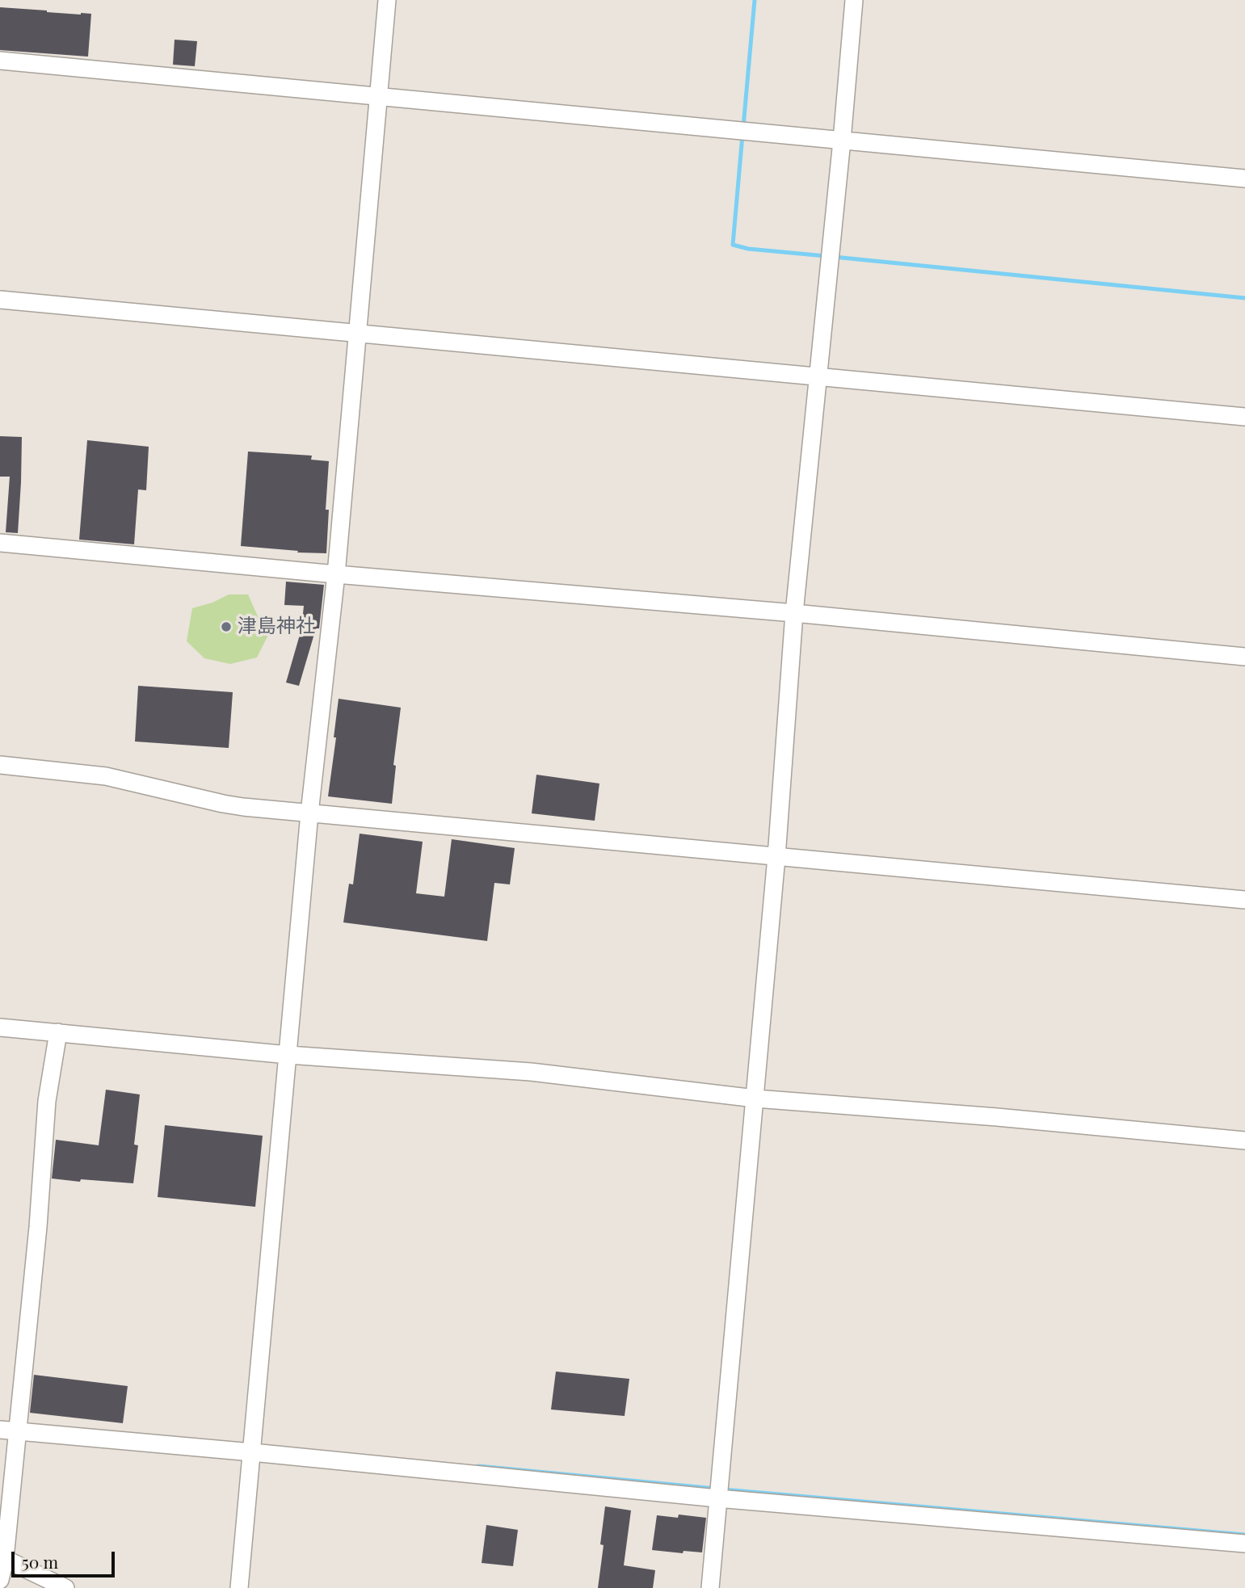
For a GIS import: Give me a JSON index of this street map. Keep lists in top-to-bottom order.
{
  "places": ["津島神社"],
  "scale_bar": "50 m"
}
